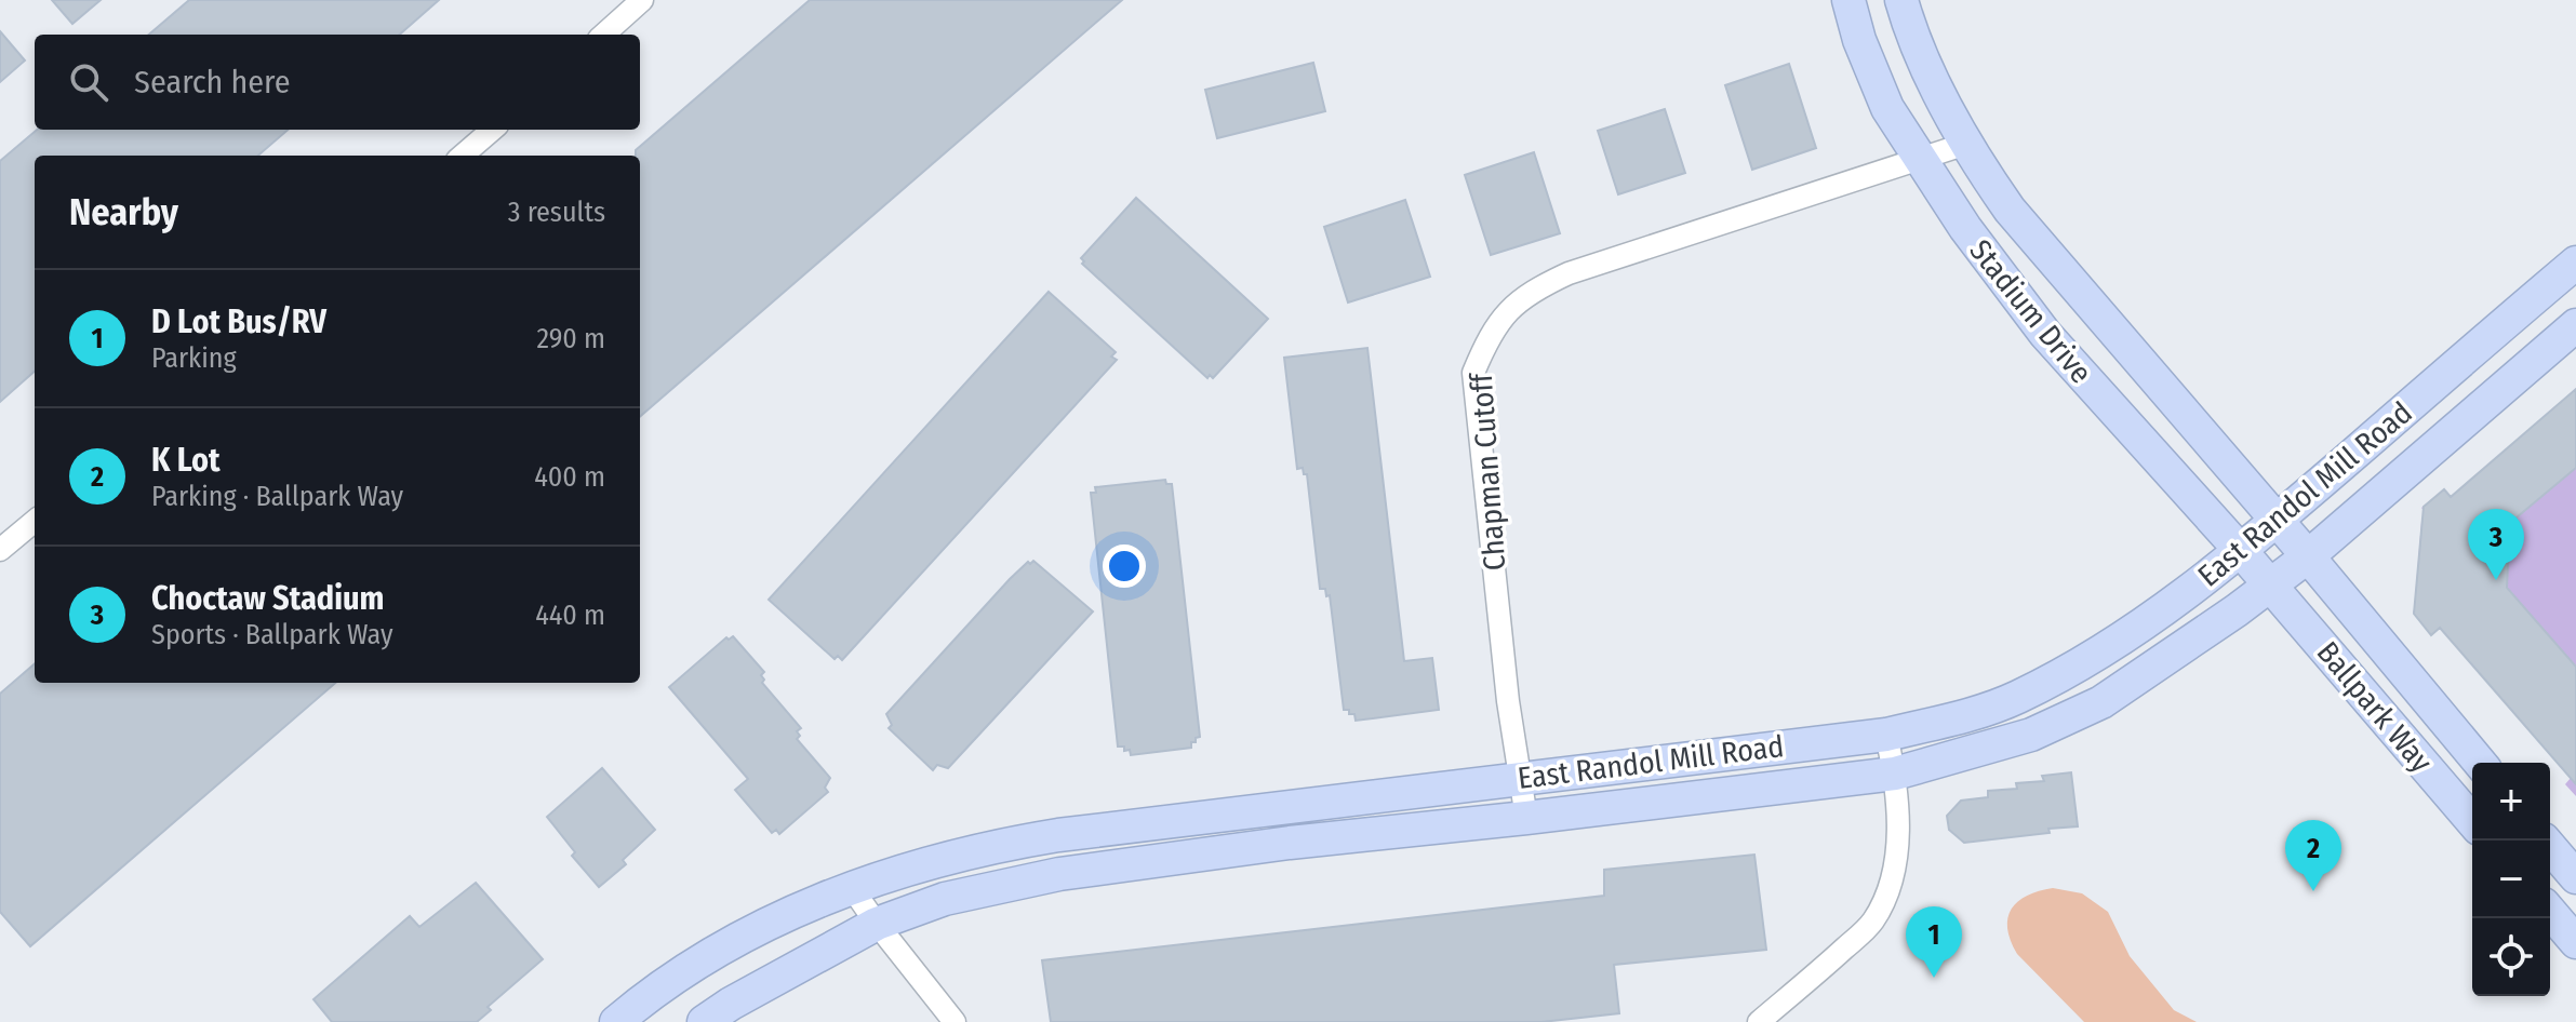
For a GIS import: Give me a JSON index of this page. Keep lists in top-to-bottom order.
{
  "streets": {
    "main road": ["Stadium Drive", "East Randol Mill Road", "Ballpark Way"],
    "street": ["Chapman Cutoff"]
  },
  "crossings": [
    ["Stadium Drive", "Chapman Cutoff"],
    ["Stadium Drive", "East Randol Mill Road"],
    ["Stadium Drive", "Ballpark Way"],
    ["Chapman Cutoff", "East Randol Mill Road"],
    ["East Randol Mill Road", "Ballpark Way"]
  ],
  "page": {
    "search": "Search here",
    "heading": ["Nearby", "3 results"],
    "list": [
      {
        "mark": "1",
        "name": "D Lot Bus/RV",
        "note": "Parking",
        "value": "290 m"
      },
      {
        "mark": "2",
        "name": "K Lot",
        "note": "Parking · Ballpark Way",
        "value": "400 m"
      },
      {
        "mark": "3",
        "name": "Choctaw Stadium",
        "note": "Sports · Ballpark Way",
        "value": "440 m"
      }
    ],
    "pins": ["3", "2", "1"],
    "map_buttons": ["+", "−"]
  }
}
